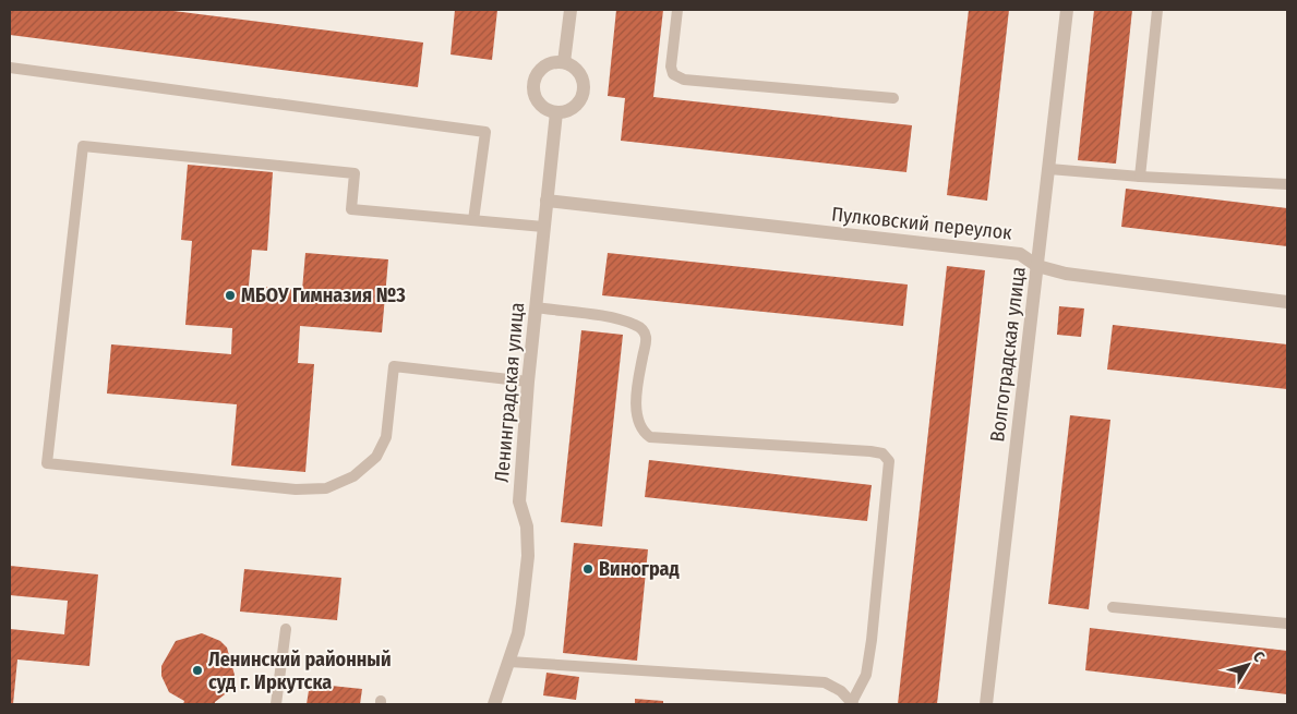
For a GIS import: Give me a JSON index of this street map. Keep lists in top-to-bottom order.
{
  "streets": {
    "street": ["Пулковский переулок", "Волгоградская улица", "Ленинградская улица"]
  },
  "crossings": [
    ["Пулковский переулок", "Волгоградская улица"],
    ["Пулковский переулок", "Ленинградская улица"]
  ],
  "places": ["МБОУ Гимназия №3", "Виноград", "Ленинский районный суд г. Иркутска"],
  "north": "top right"
}
